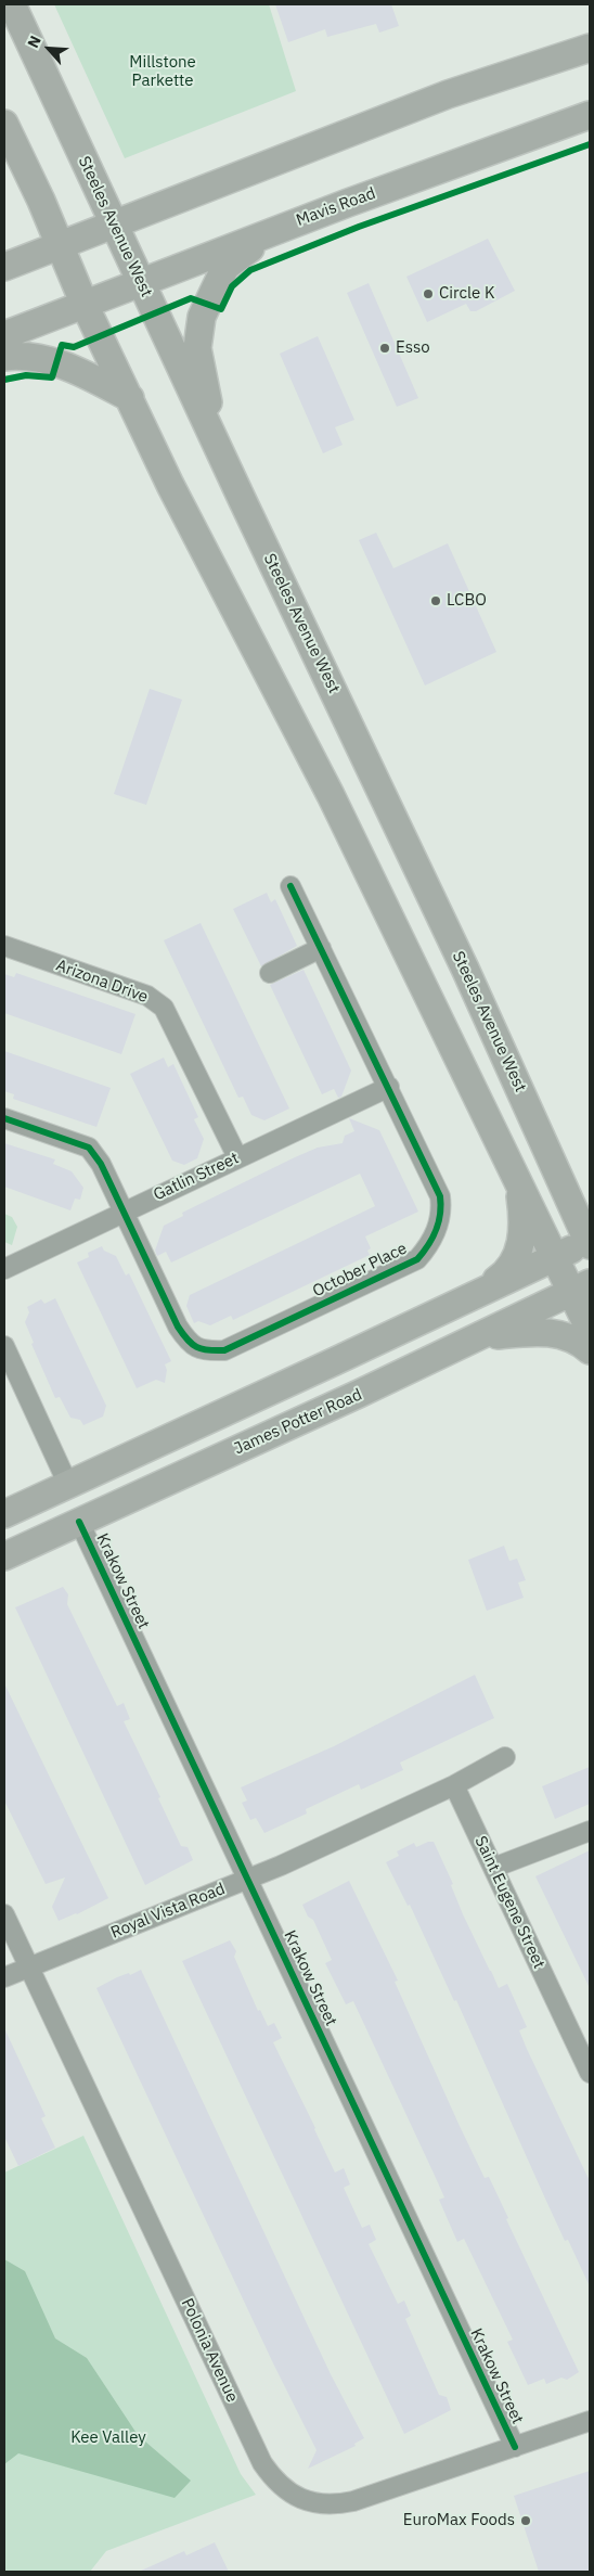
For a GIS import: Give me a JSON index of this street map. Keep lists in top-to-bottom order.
{
  "streets": {
    "main road": ["Mavis Road", "Steeles Avenue West", "James Potter Road"],
    "street": [
      "Arizona Drive",
      "Gatlin Street",
      "October Place",
      "Krakow Street",
      "Saint Eugene Street",
      "Royal Vista Road",
      "Polonia Avenue"
    ]
  },
  "crossings": [
    ["Mavis Road", "Steeles Avenue West"],
    ["Arizona Drive", "Gatlin Street"],
    ["Gatlin Street", "October Place"],
    ["James Potter Road", "Krakow Street"],
    ["Krakow Street", "Royal Vista Road"],
    ["Krakow Street", "Polonia Avenue"],
    ["Saint Eugene Street", "Royal Vista Road"],
    ["Royal Vista Road", "Polonia Avenue"]
  ],
  "parks": ["Millstone Parkette", "Kee Valley"],
  "places": [
    "Circle K",
    "Esso",
    "LCBO",
    "EuroMax Foods"
  ],
  "north": "top left"
}
